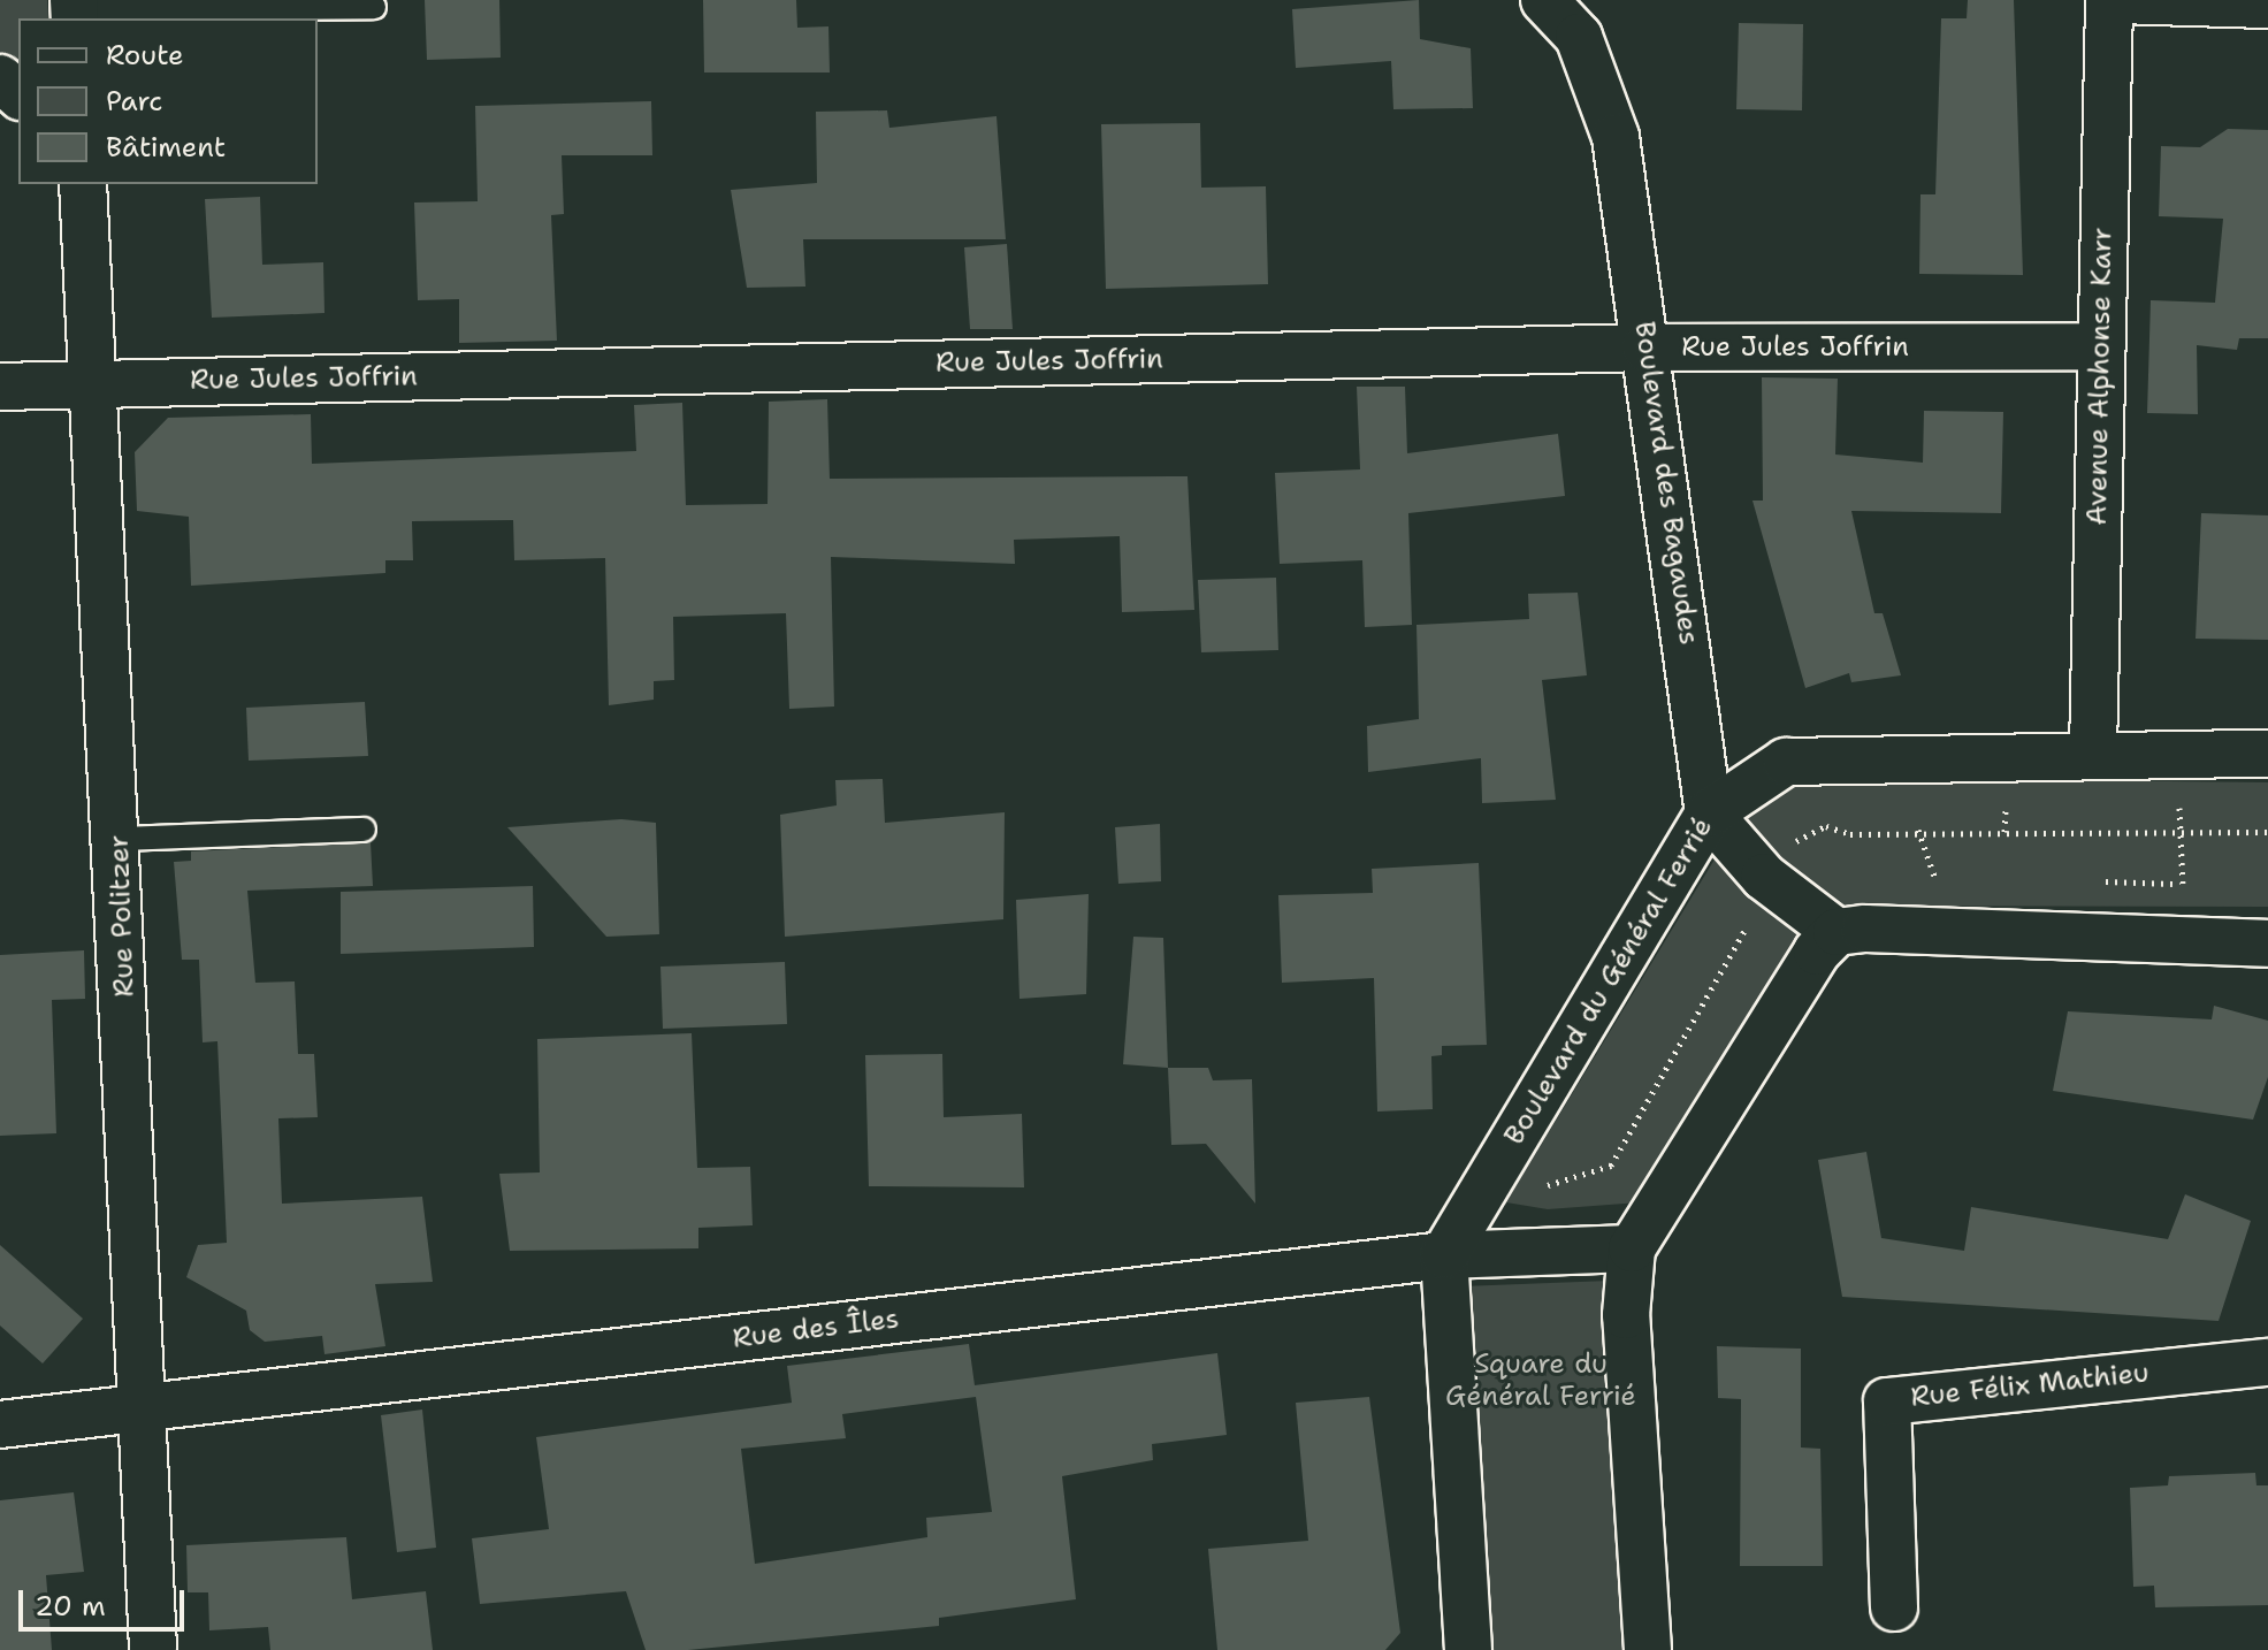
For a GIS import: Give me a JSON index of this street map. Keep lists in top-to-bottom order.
{
  "streets": {
    "street": [
      "Rue Jules Joffrin",
      "Avenue Alphonse Karr",
      "Boulevard des Bagaudes",
      "Rue Politzer",
      "Boulevard du Général Ferrié",
      "Rue des Îles",
      "Rue Félix Mathieu"
    ]
  },
  "crossings": [
    ["Rue Jules Joffrin", "Avenue Alphonse Karr"],
    ["Rue Jules Joffrin", "Boulevard des Bagaudes"],
    ["Rue Jules Joffrin", "Rue Politzer"],
    ["Avenue Alphonse Karr", "Boulevard du Général Ferrié"],
    ["Boulevard des Bagaudes", "Boulevard du Général Ferrié"],
    ["Rue Politzer", "Rue des Îles"],
    ["Boulevard du Général Ferrié", "Rue des Îles"]
  ],
  "parks": ["Square du Général Ferrié"],
  "legend": ["Route", "Parc", "Bâtiment"],
  "scale_bar": "20 m"
}
